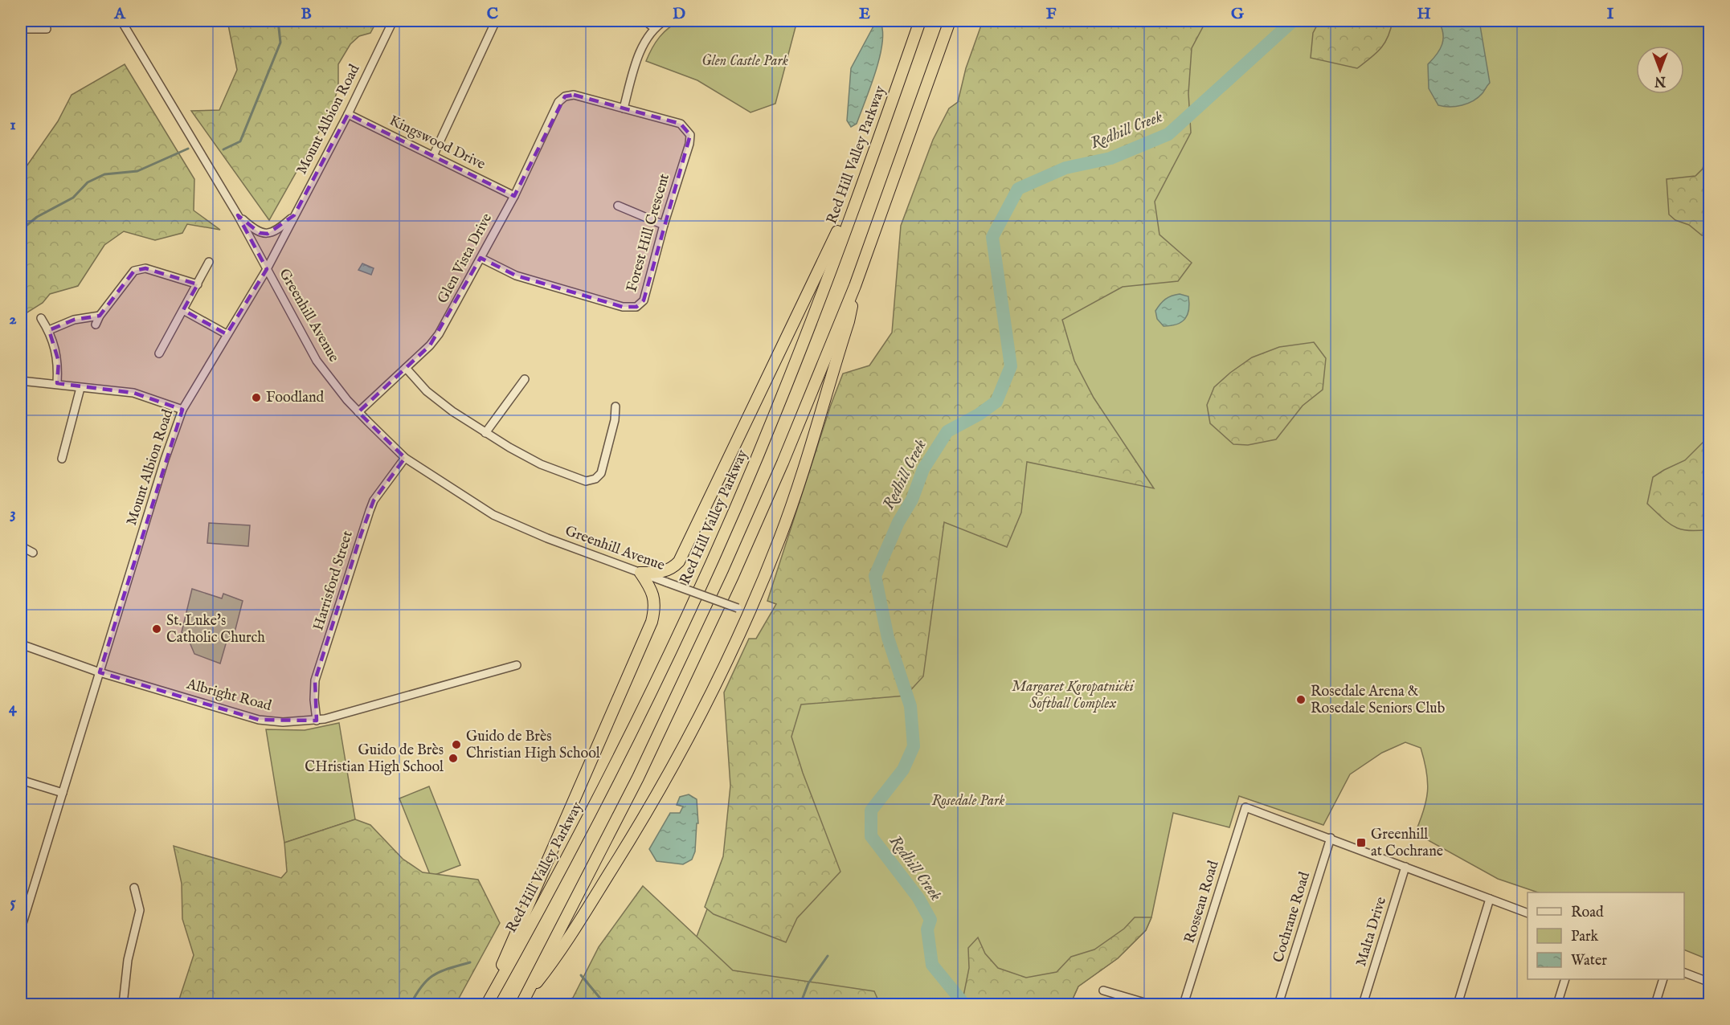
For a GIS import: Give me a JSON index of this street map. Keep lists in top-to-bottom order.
{
  "streets": {
    "highway": ["Red Hill Valley Parkway"],
    "street": [
      "Mount Albion Road",
      "Kingswood Drive",
      "Forest Hill Crescent",
      "Glen Vista Drive",
      "Greenhill Avenue",
      "Harrisford Street",
      "Albright Road",
      "Rosseau Road",
      "Cochrane Road",
      "Malta Drive"
    ]
  },
  "crossings": [
    ["Mount Albion Road", "Kingswood Drive"],
    ["Mount Albion Road", "Greenhill Avenue"],
    ["Mount Albion Road", "Albright Road"],
    ["Kingswood Drive", "Glen Vista Drive"],
    ["Forest Hill Crescent", "Glen Vista Drive"],
    ["Glen Vista Drive", "Greenhill Avenue"],
    ["Greenhill Avenue", "Harrisford Street"],
    ["Harrisford Street", "Albright Road"],
    ["Rosseau Road", "Cochrane Road"]
  ],
  "water": ["Redhill Creek"],
  "parks": ["Glen Castle Park", "Margaret Koropatnicki Softball Complex", "Rosedale Park"],
  "places": {
    "other": [
      "Foodland",
      "St. Luke's Catholic Church",
      "Rosedale Arena & Rosedale Seniors Club",
      "Guido de Brès Christian High School",
      "Guido de Brès CHristian High School"
    ],
    "transit": ["Greenhill at Cochrane"]
  },
  "legend": ["Road", "Park", "Water"],
  "north": "bottom",
  "grid": {
    "columns": [
      "A",
      "B",
      "C",
      "D",
      "E",
      "F",
      "G",
      "H",
      "I"
    ],
    "rows": [
      "1",
      "2",
      "3",
      "4",
      "5"
    ]
  }
}
